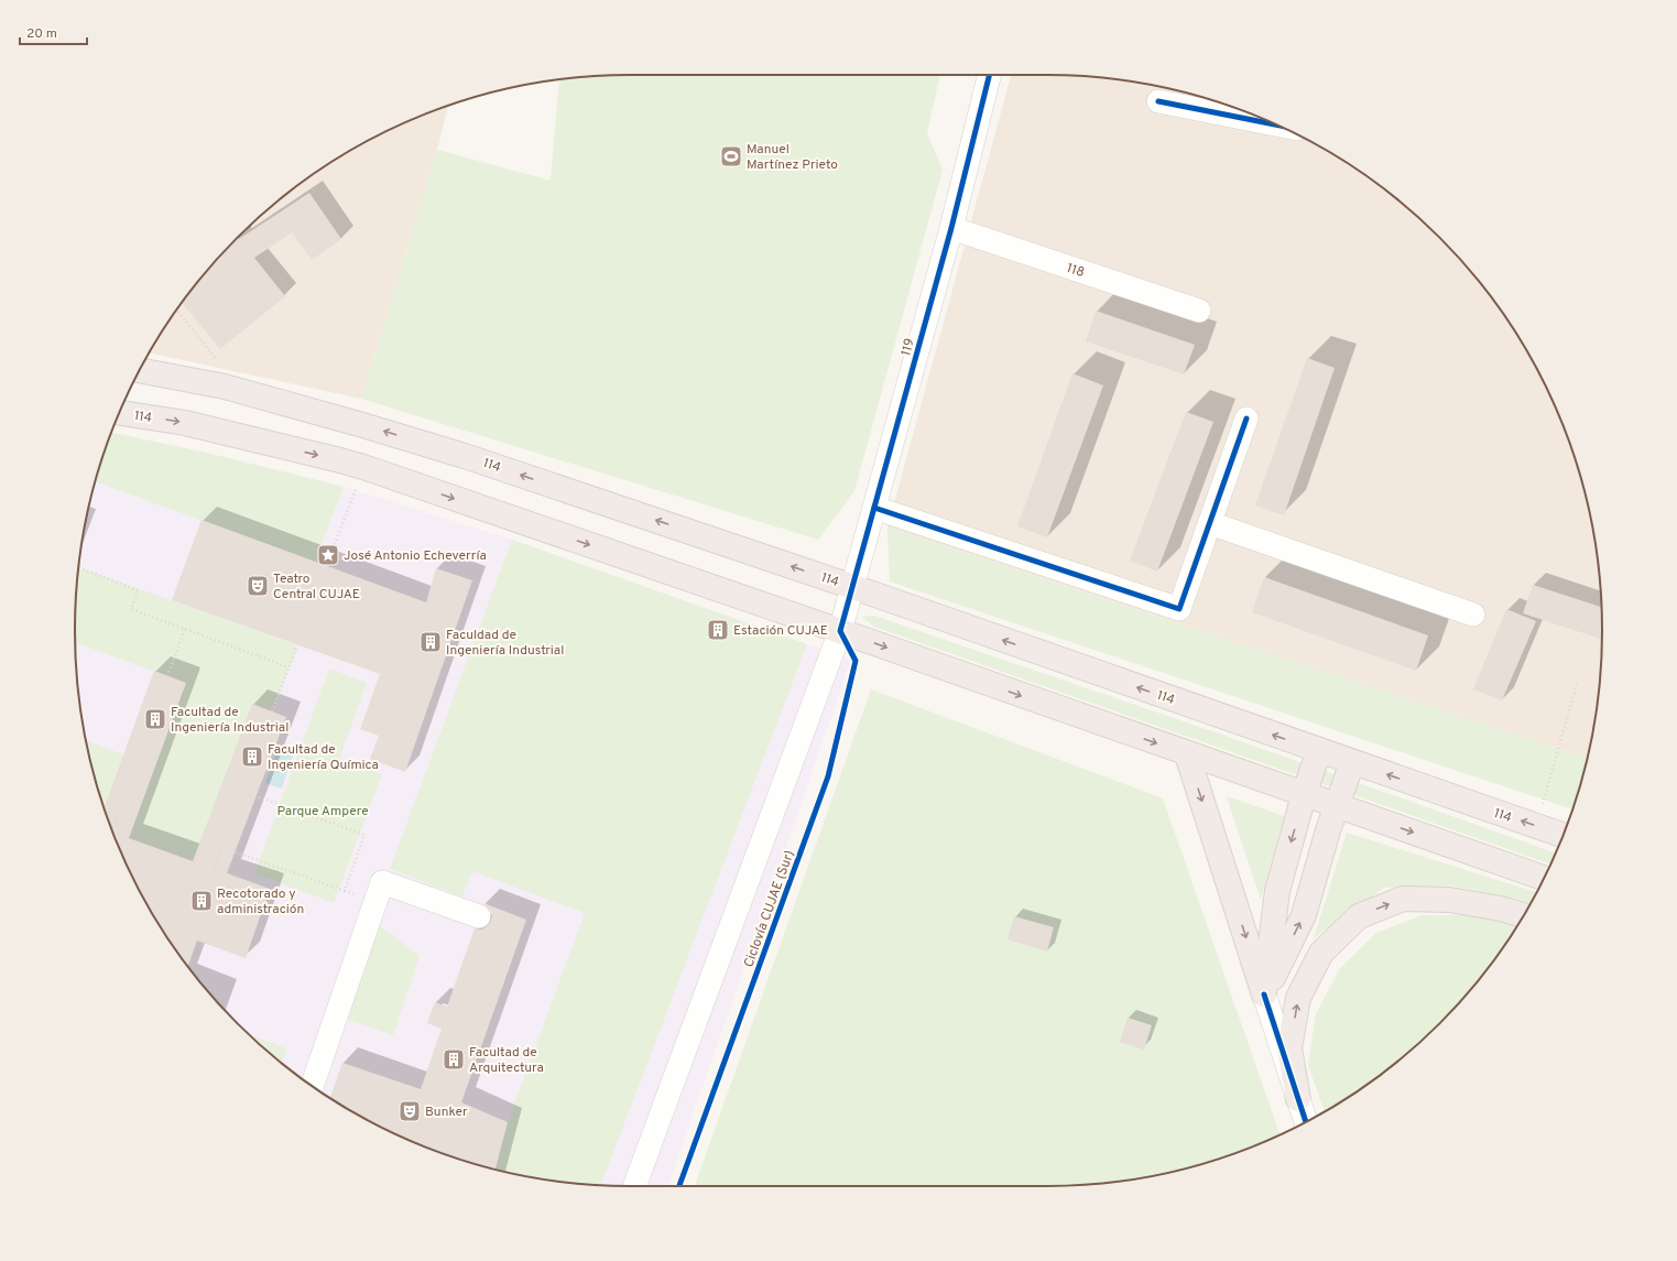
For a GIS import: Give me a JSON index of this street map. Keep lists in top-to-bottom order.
{
  "streets": {
    "highway": ["114"],
    "street": ["118", "119"],
    "cycle path": ["Ciclovía CUJAE (Sur)"]
  },
  "crossings": [
    ["118", "119"],
    ["119", "114"]
  ],
  "parks": ["Parque Ampere"],
  "places": {
    "sports": ["Manuel Martínez Prieto"],
    "place": ["José Antonio Echeverría"],
    "theatre": ["Teatro Central CUJAE", "Bunker"],
    "building": [
      "Estación CUJAE",
      "Faculdad de Ingeniería Industrial",
      "Facultad de Ingeniería Industrial",
      "Facultad de Ingeniería Química",
      "Recotorado y administración",
      "Facultad de Arquitectura"
    ]
  },
  "scale_bar": "20 m"
}
